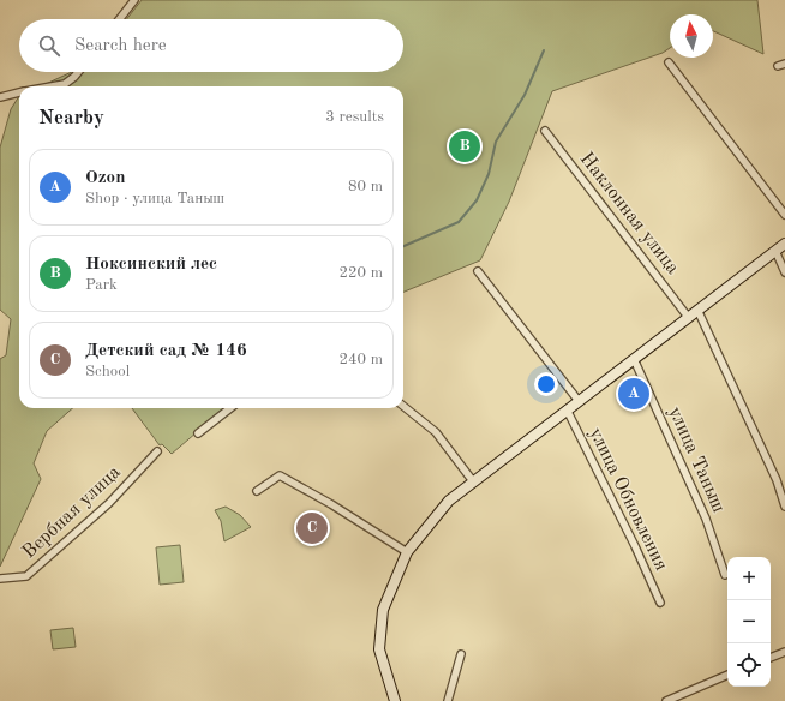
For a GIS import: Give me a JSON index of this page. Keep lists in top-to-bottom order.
{
  "streets": {
    "street": [
      "Наклонная улица",
      "улица Таныш",
      "улица Обновления",
      "Вербная улица"
    ]
  },
  "north": "top",
  "page": {
    "search": "Search here",
    "heading": ["Nearby", "3 results"],
    "pins": ["B", "A", "C"],
    "list": [
      {
        "mark": "A",
        "name": "Ozon",
        "note": "Shop · улица Таныш",
        "value": "80 m"
      },
      {
        "mark": "B",
        "name": "Ноксинский лес",
        "note": "Park",
        "value": "220 m"
      },
      {
        "mark": "C",
        "name": "Детский сад № 146",
        "note": "School",
        "value": "240 m"
      }
    ],
    "map_buttons": ["+", "−"]
  }
}
